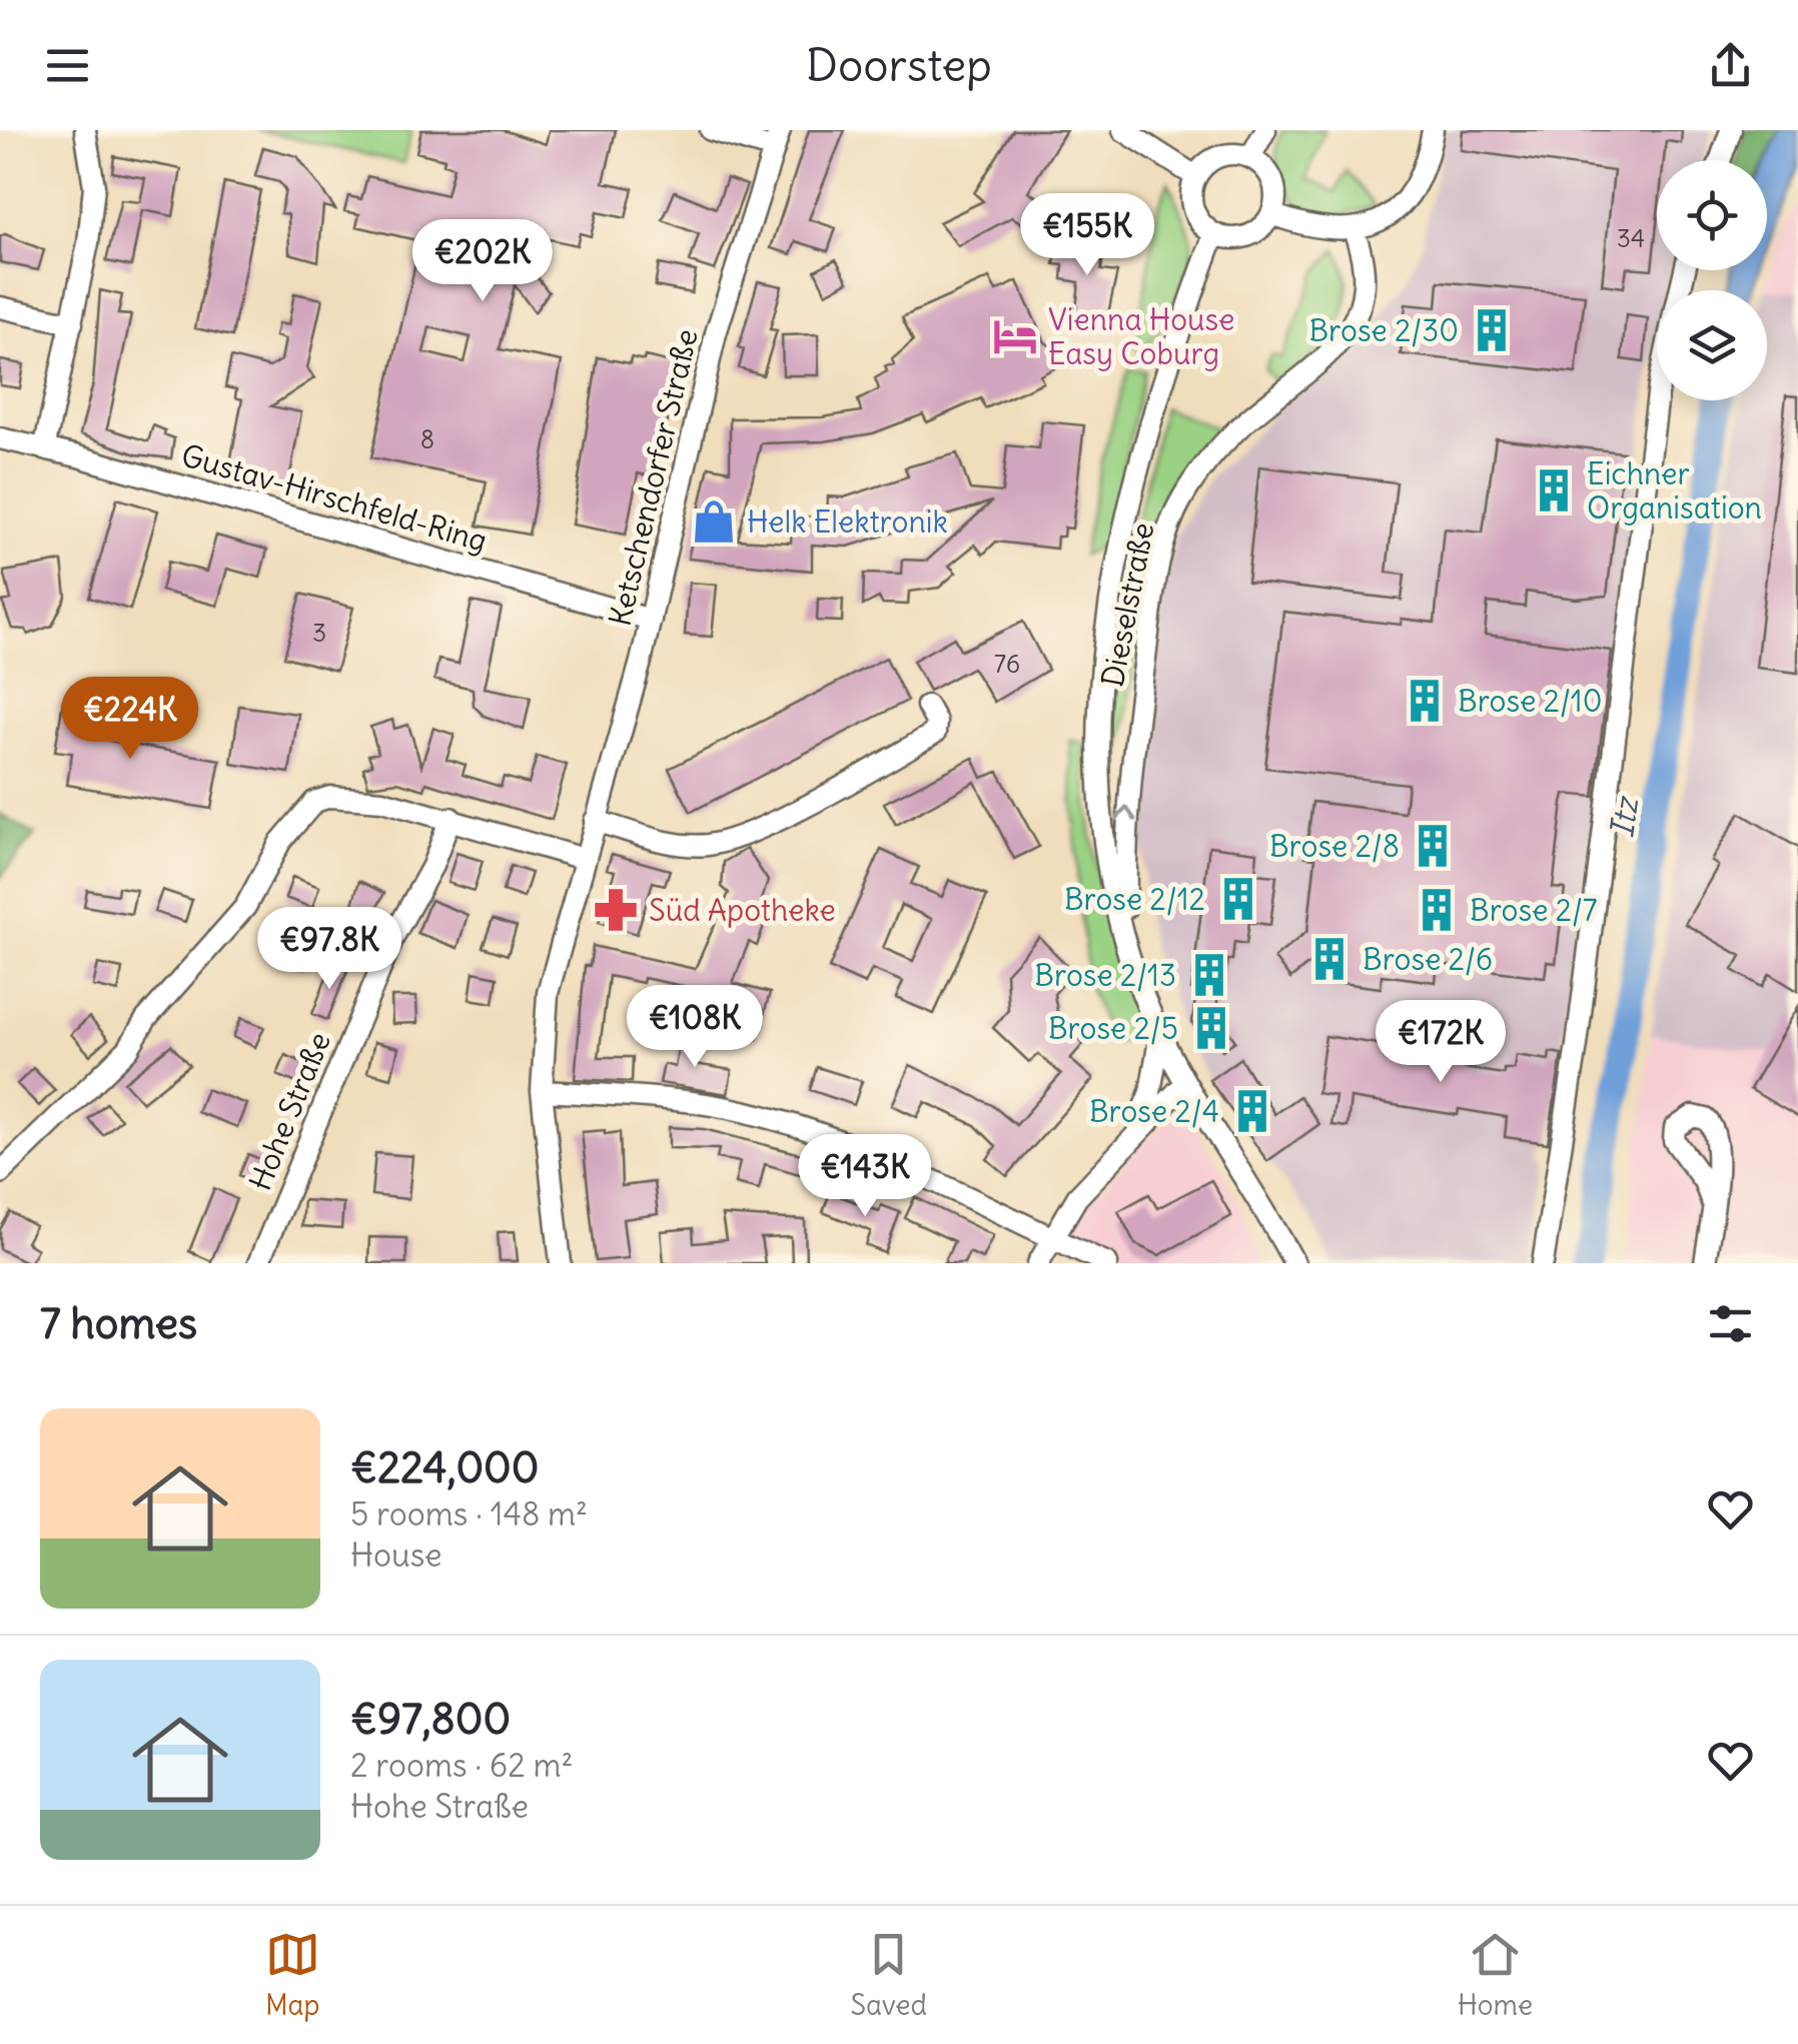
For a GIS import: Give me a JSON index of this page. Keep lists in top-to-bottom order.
{
  "streets": {
    "street": [
      "Ketschendorfer Straße",
      "Gustav-Hirschfeld-Ring",
      "Dieselstraße",
      "Hohe Straße"
    ]
  },
  "crossings": [
    ["Ketschendorfer Straße", "Gustav-Hirschfeld-Ring"]
  ],
  "water": ["Itz"],
  "places": {
    "building": [
      "Brose 2/30",
      "Eichner Organisation",
      "Brose 2/10",
      "Brose 2/8",
      "Brose 2/12",
      "Brose 2/7",
      "Brose 2/6",
      "Brose 2/13",
      "Brose 2/5",
      "Brose 2/4"
    ],
    "hotel": ["Vienna House Easy Coburg"],
    "shop": ["Helk Elektronik"],
    "pharmacy": ["Süd Apotheke"]
  },
  "house_numbers": [
    "34",
    "8",
    "3",
    "76"
  ],
  "page": {
    "header": "Doorstep",
    "price": [
      "€155K",
      "€202K",
      "€224K",
      "€97.8K",
      "€108K",
      "€172K",
      "€143K"
    ],
    "heading": "7 homes",
    "list": [
      {
        "name": "€224,000",
        "note": "5 rooms · 148 m² · House"
      },
      {
        "name": "€97,800",
        "note": "2 rooms · 62 m² · Hohe Straße"
      }
    ],
    "tabs": ["Map", "Saved", "Home"]
  }
}
